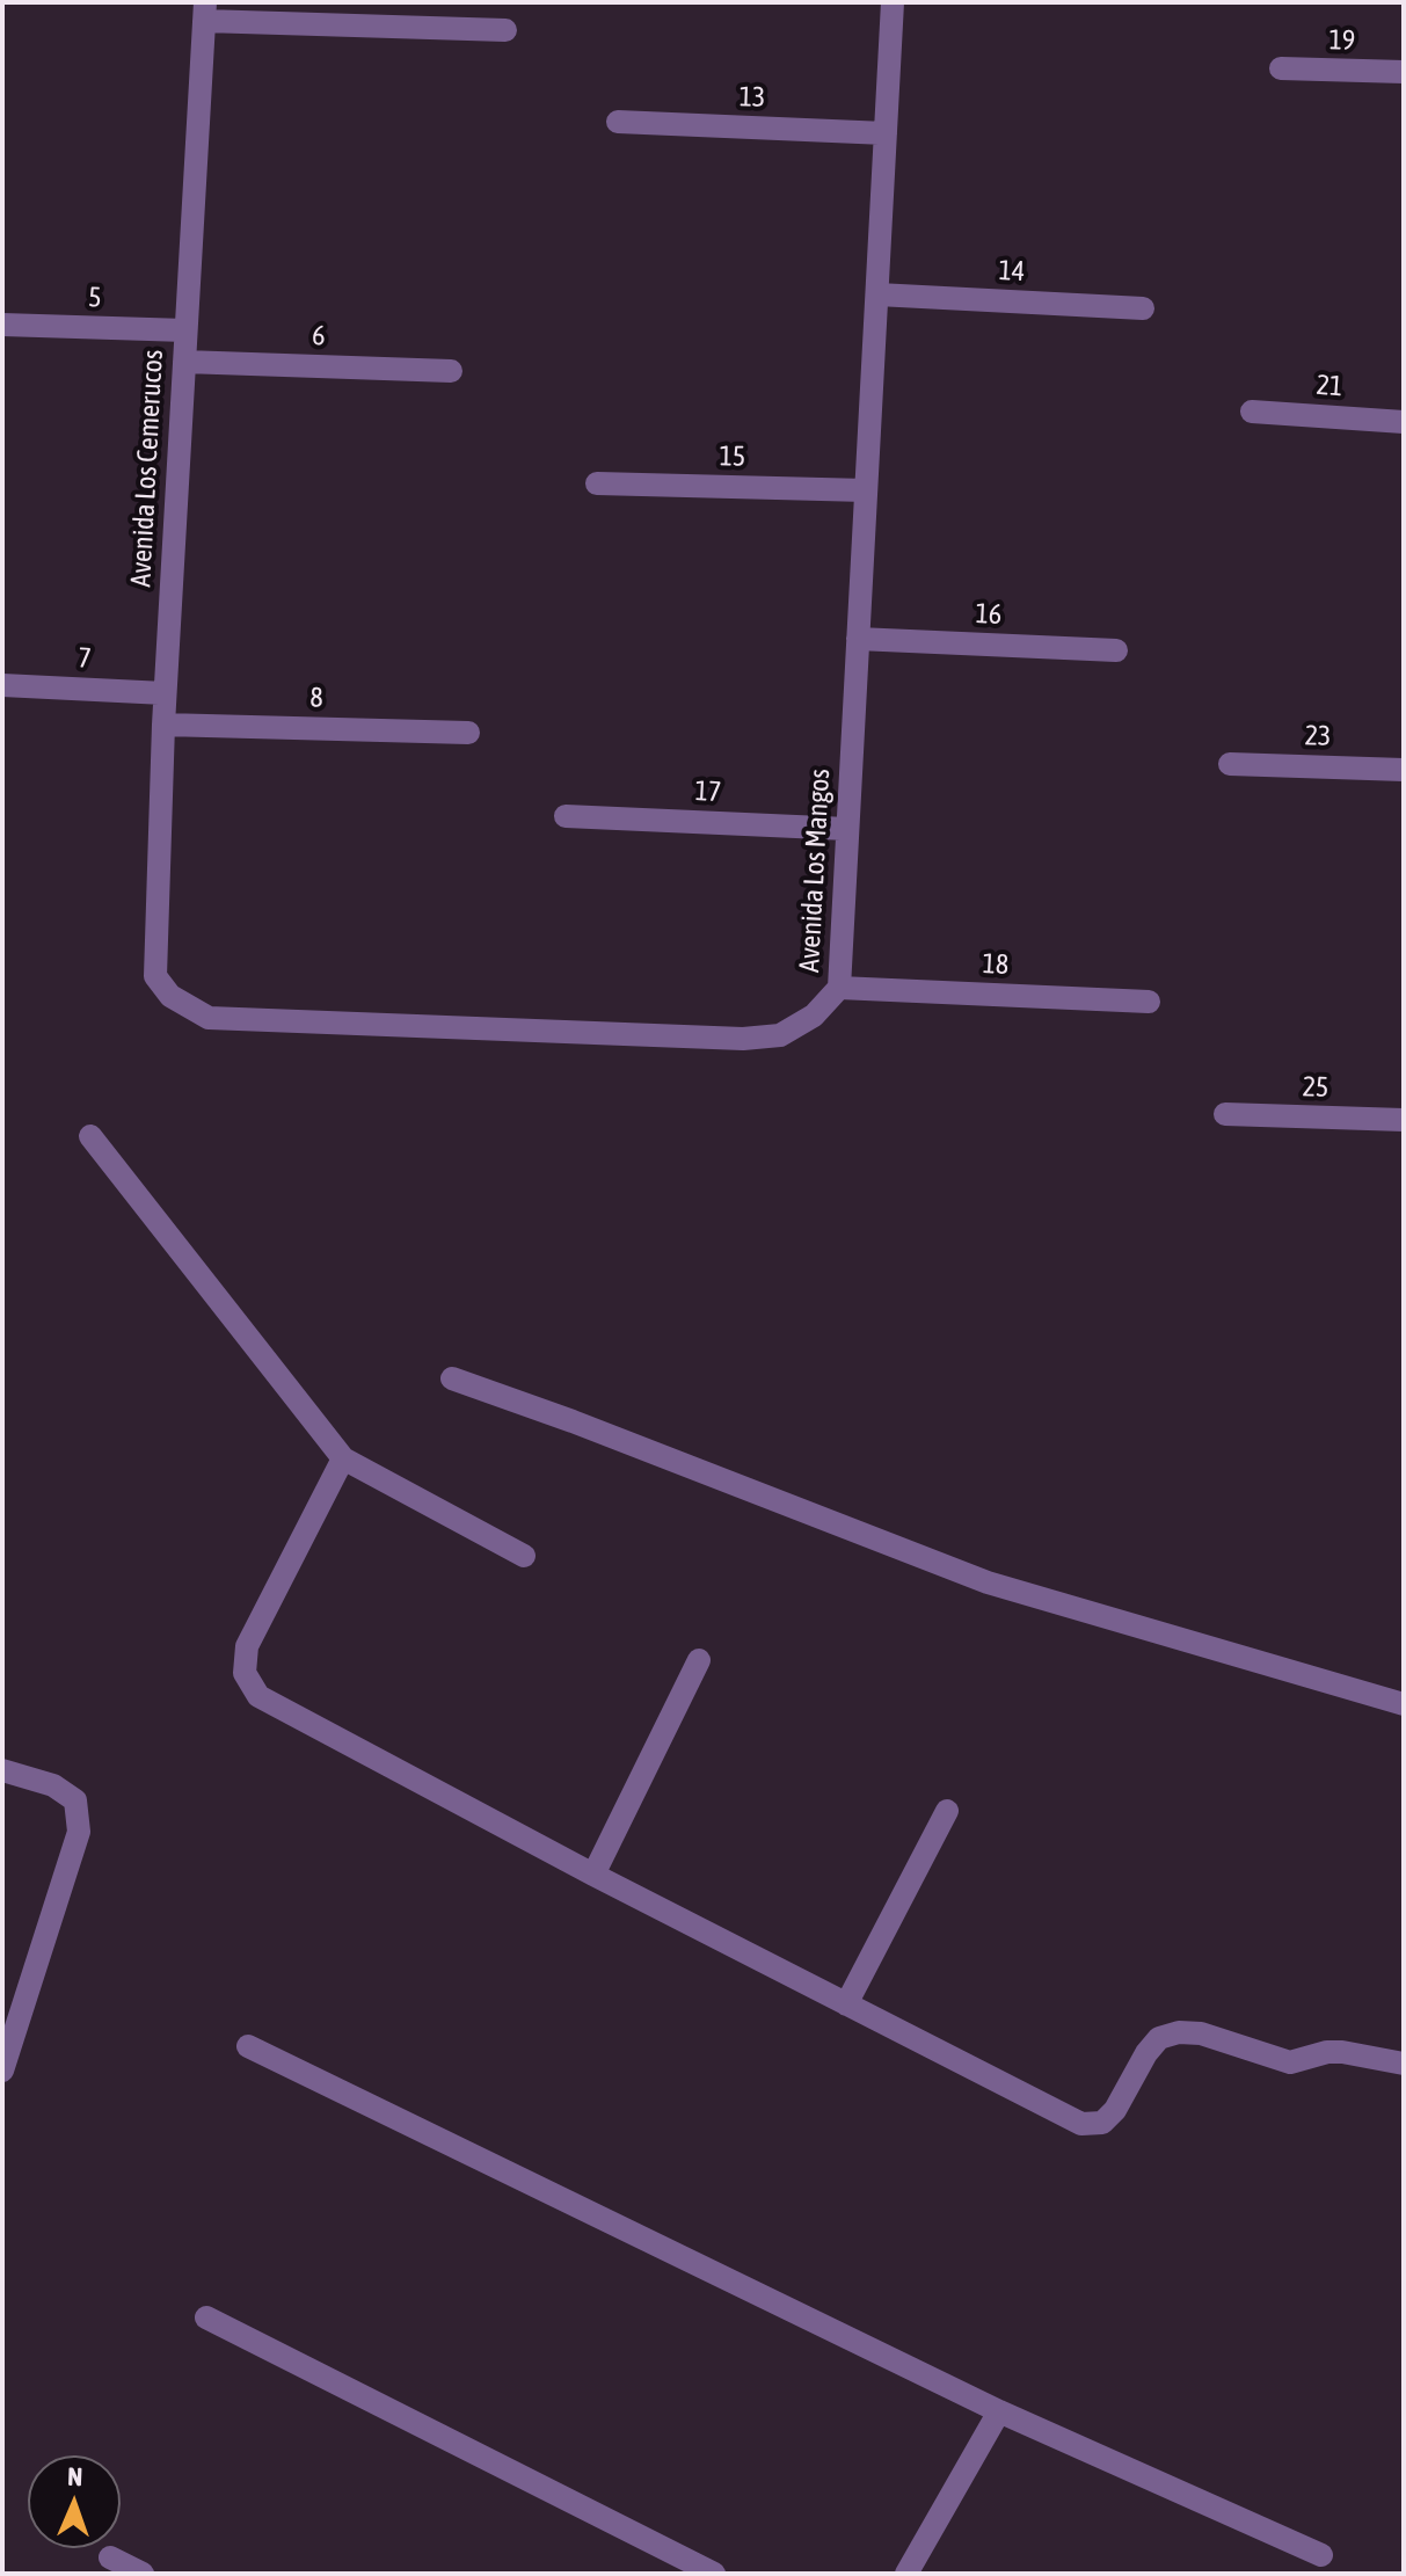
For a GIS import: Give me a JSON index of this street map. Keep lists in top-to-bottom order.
{
  "streets": {
    "street": [
      "19",
      "13",
      "14",
      "5",
      "6",
      "21",
      "15",
      "Avenida Los Cemerucos",
      "16",
      "7",
      "8",
      "23",
      "17",
      "Avenida Los Mangos",
      "18",
      "25"
    ]
  },
  "crossings": [
    ["13", "Avenida Los Mangos"],
    ["14", "Avenida Los Mangos"],
    ["5", "Avenida Los Cemerucos"],
    ["6", "Avenida Los Cemerucos"],
    ["15", "Avenida Los Mangos"],
    ["Avenida Los Cemerucos", "7"],
    ["Avenida Los Cemerucos", "8"],
    ["Avenida Los Cemerucos", "Avenida Los Mangos"],
    ["16", "Avenida Los Mangos"],
    ["17", "Avenida Los Mangos"],
    ["Avenida Los Mangos", "18"]
  ],
  "north": "top"
}
